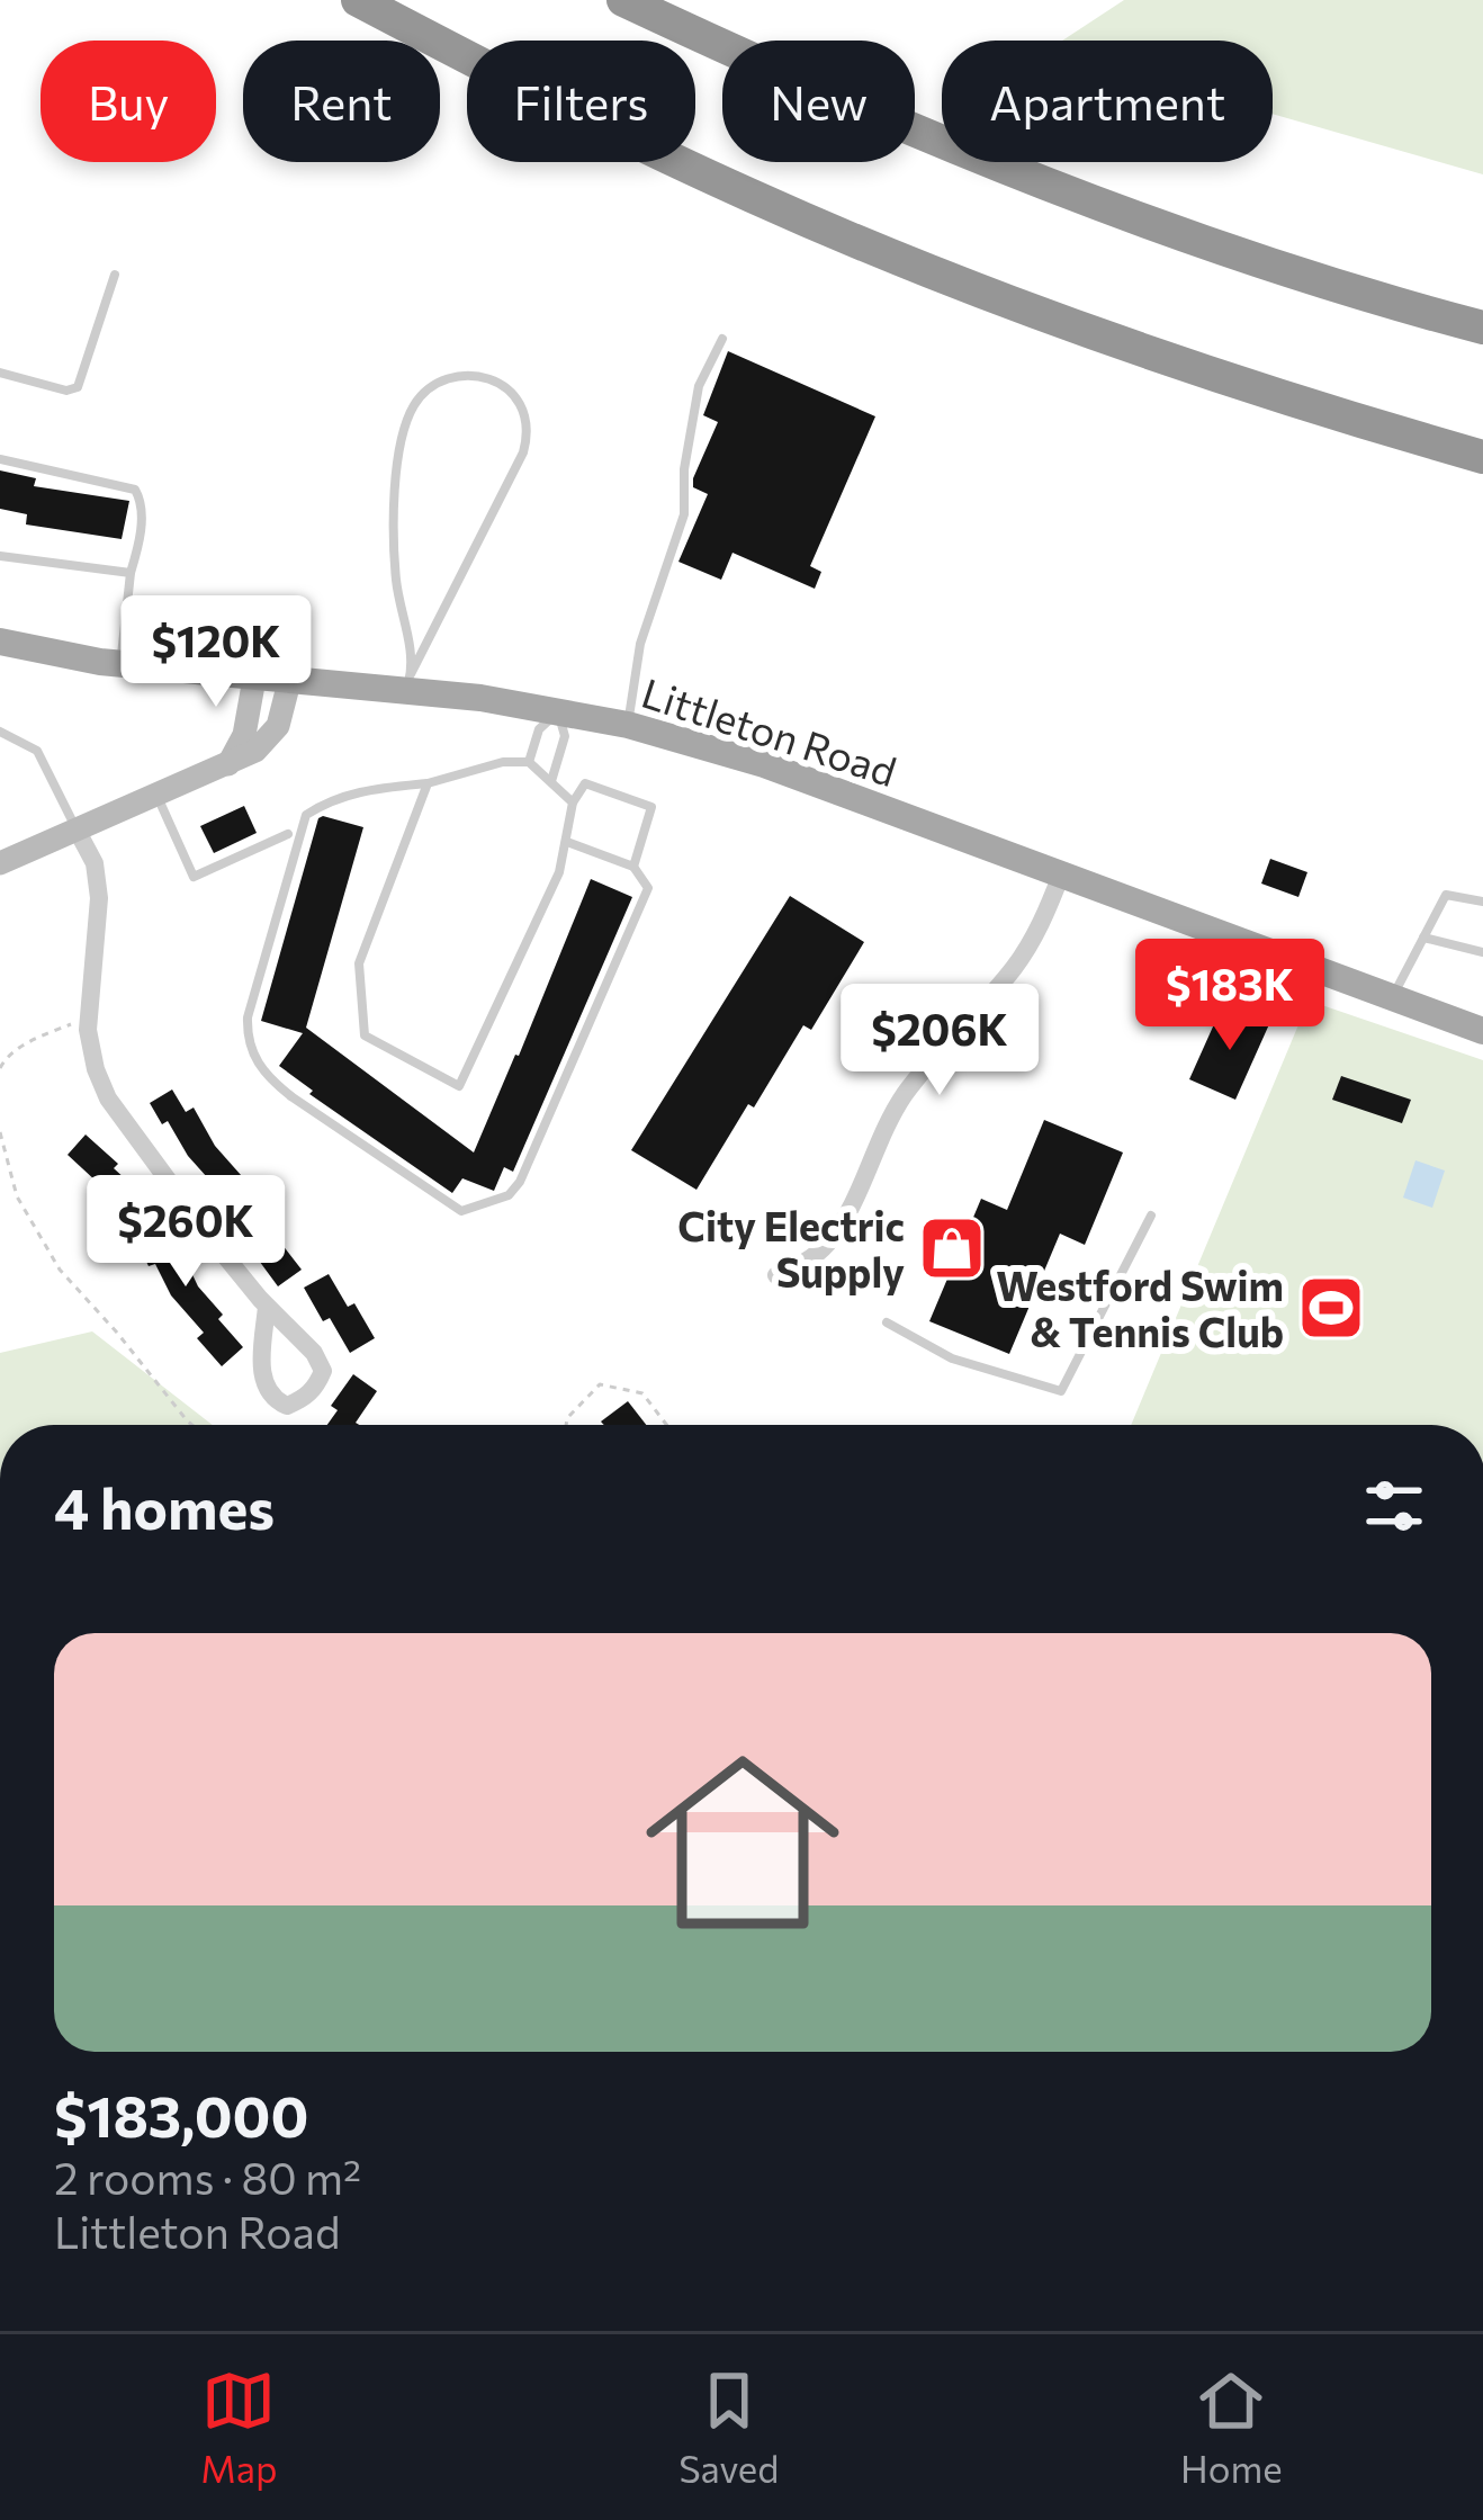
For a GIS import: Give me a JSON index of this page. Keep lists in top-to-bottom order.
{
  "streets": {
    "main road": ["Littleton Road"]
  },
  "places": {
    "shop": ["City Electric Supply"],
    "sports": ["Westford Swim & Tennis Club"]
  },
  "page": {
    "chip": [
      "Buy",
      "Rent",
      "Filters",
      "New",
      "Apartment"
    ],
    "price": [
      "$120K",
      "$183K",
      "$206K",
      "$260K"
    ],
    "heading": "4 homes",
    "list": [
      {
        "name": "$183,000",
        "note": "2 rooms · 80 m² · Littleton Road"
      }
    ],
    "tabs": ["Map", "Saved", "Home"]
  }
}
